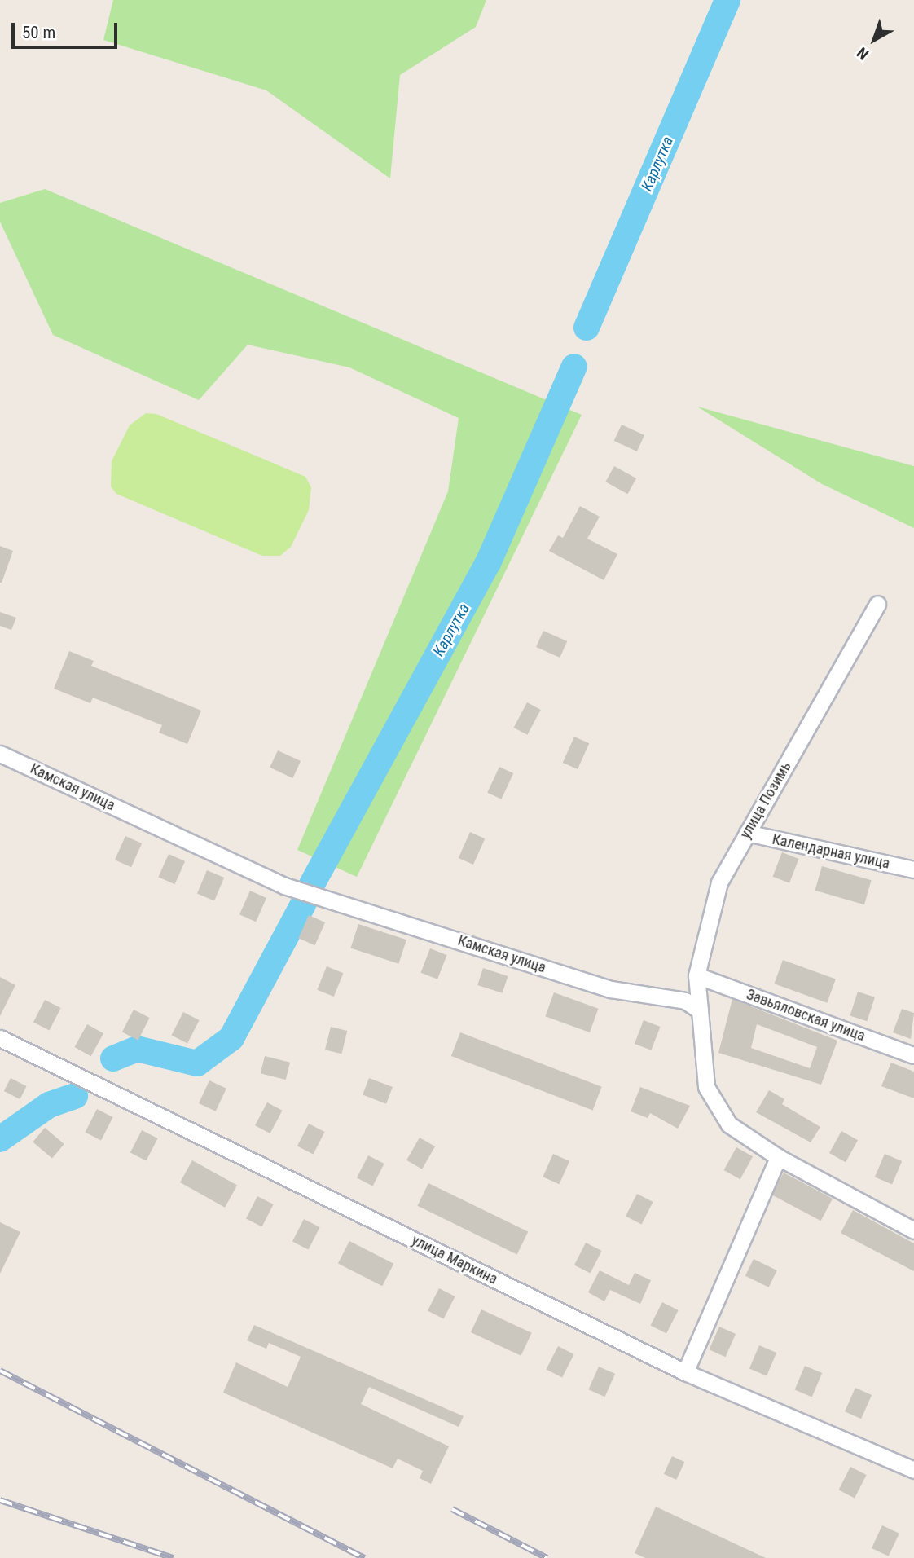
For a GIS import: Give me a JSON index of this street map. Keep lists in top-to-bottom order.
{
  "streets": {
    "street": [
      "Камская улица",
      "улица Позимь",
      "Календарная улица",
      "Завьяловская улица",
      "улица Маркина"
    ]
  },
  "crossings": [
    ["Камская улица", "улица Позимь"],
    ["улица Позимь", "Календарная улица"],
    ["улица Позимь", "Завьяловская улица"]
  ],
  "water": ["Карлутка"],
  "scale_bar": "50 m",
  "north": "bottom left"
}
